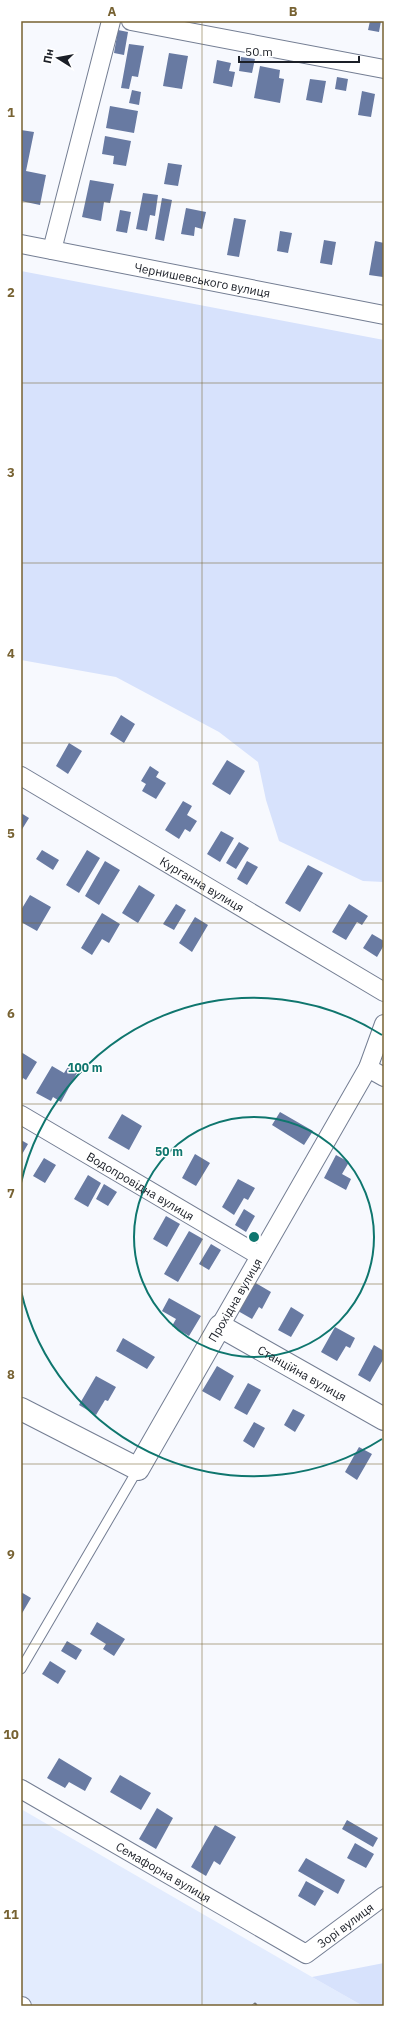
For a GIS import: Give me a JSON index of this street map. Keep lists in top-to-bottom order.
{
  "streets": {
    "street": [
      "Чернишевського вулиця",
      "Курганна вулиця",
      "Водопровідна вулиця",
      "Прохідна вулиця",
      "Станційна вулиця",
      "Семафорна вулиця",
      "Зорі вулиця"
    ]
  },
  "crossings": [
    ["Водопровідна вулиця", "Прохідна вулиця"],
    ["Прохідна вулиця", "Станційна вулиця"],
    ["Семафорна вулиця", "Зорі вулиця"]
  ],
  "scale_bar": "50 m",
  "north": "left",
  "grid": {
    "columns": ["A", "B"],
    "rows": [
      "1",
      "2",
      "3",
      "4",
      "5",
      "6",
      "7",
      "8",
      "9",
      "10",
      "11"
    ]
  },
  "rings": ["100 m", "50 m"]
}
